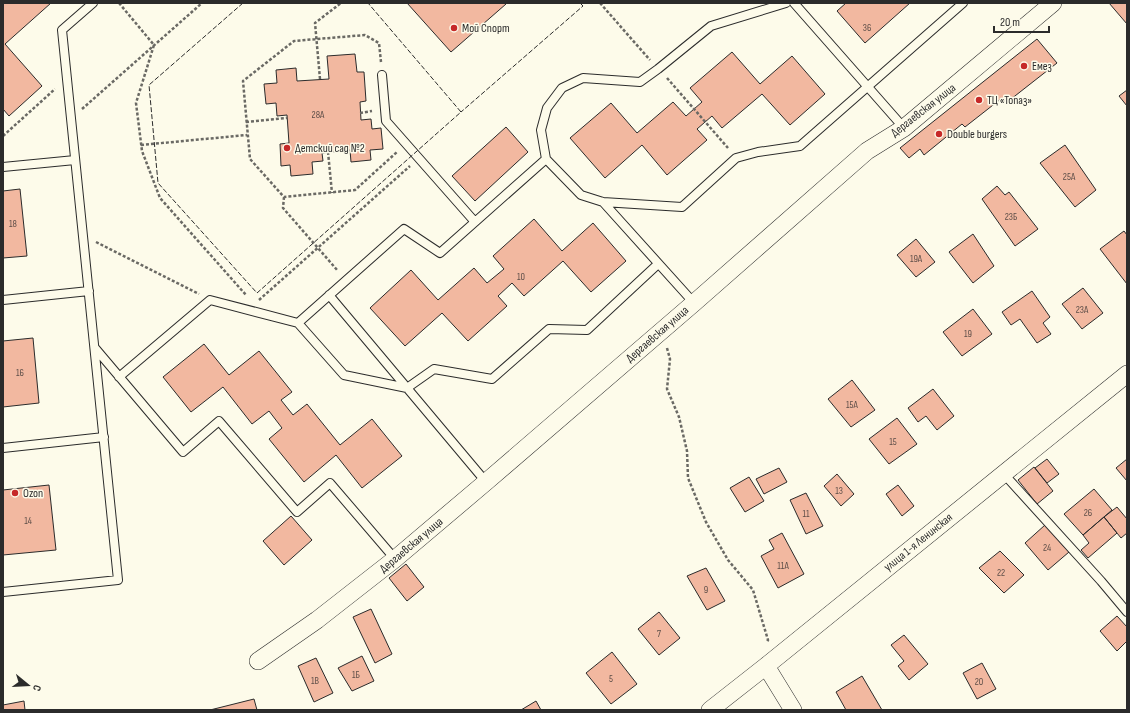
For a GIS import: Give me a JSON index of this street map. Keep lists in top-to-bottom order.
{
  "streets": {
    "street": ["Дергаевская улица", "улица 1-я Ленинская"]
  },
  "places": [
    "Мой Спорт",
    "Емез",
    "ТЦ «Топаз»",
    "Double burgers",
    "Детский сад №2",
    "Ozon"
  ],
  "house_numbers": [
    "36",
    "28А",
    "25А",
    "23Б",
    "18",
    "19А",
    "10",
    "23А",
    "19",
    "16",
    "15А",
    "15",
    "13",
    "26",
    "11",
    "14",
    "24",
    "11А",
    "22",
    "9",
    "7",
    "1Б",
    "5",
    "1В",
    "20"
  ],
  "scale_bar": "20 m",
  "north": "right"
}
